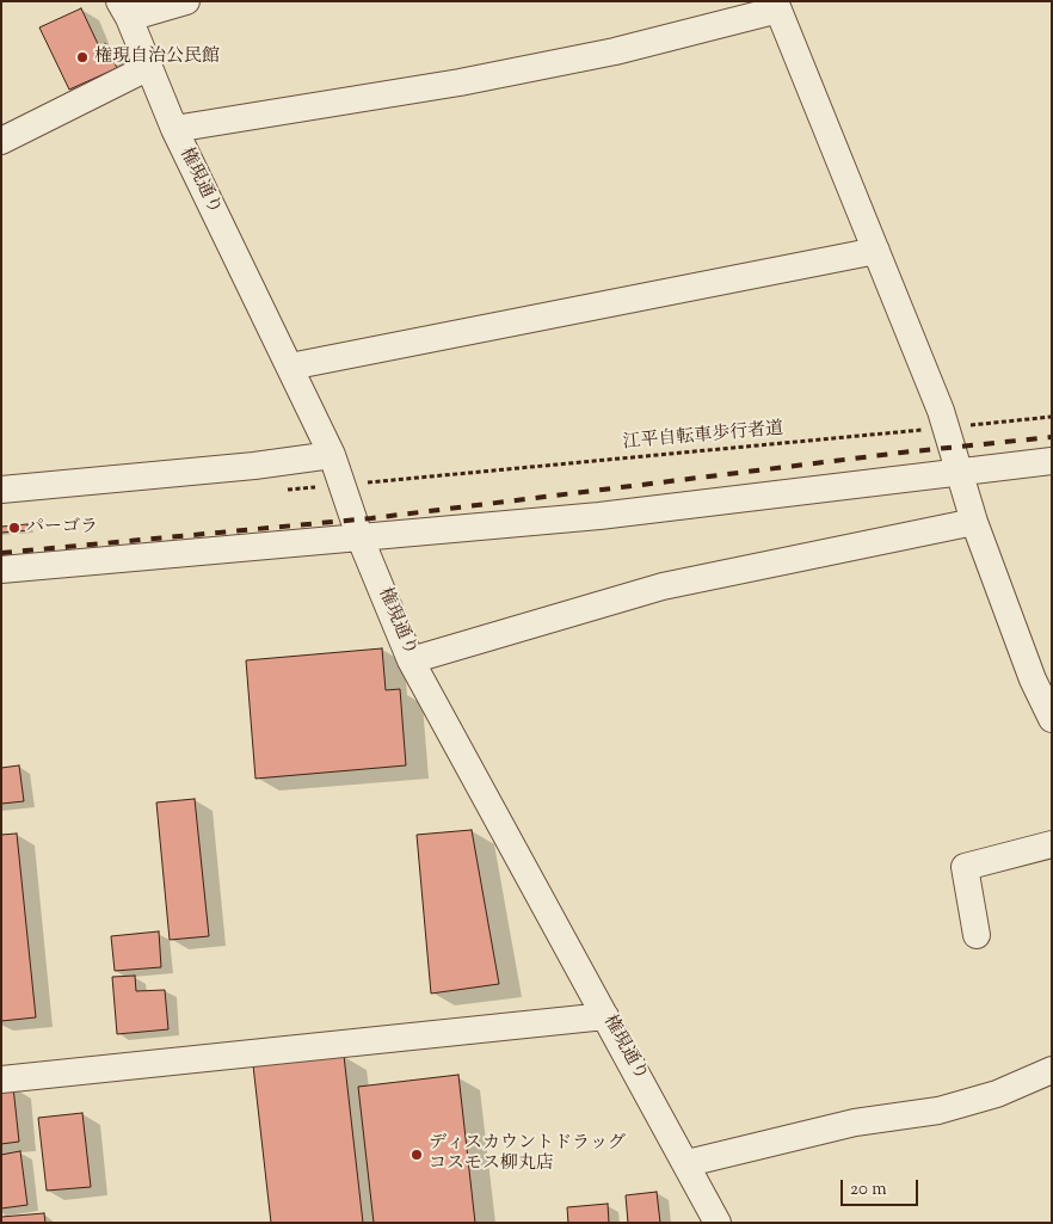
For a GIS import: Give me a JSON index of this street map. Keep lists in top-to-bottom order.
{
  "streets": {
    "street": ["権現通り"],
    "path": ["江平自転車歩行者道"]
  },
  "places": ["権現自治公民館", "パーゴラ", "ディスカウントドラッグ コスモス柳丸店"],
  "scale_bar": "20 m"
}
